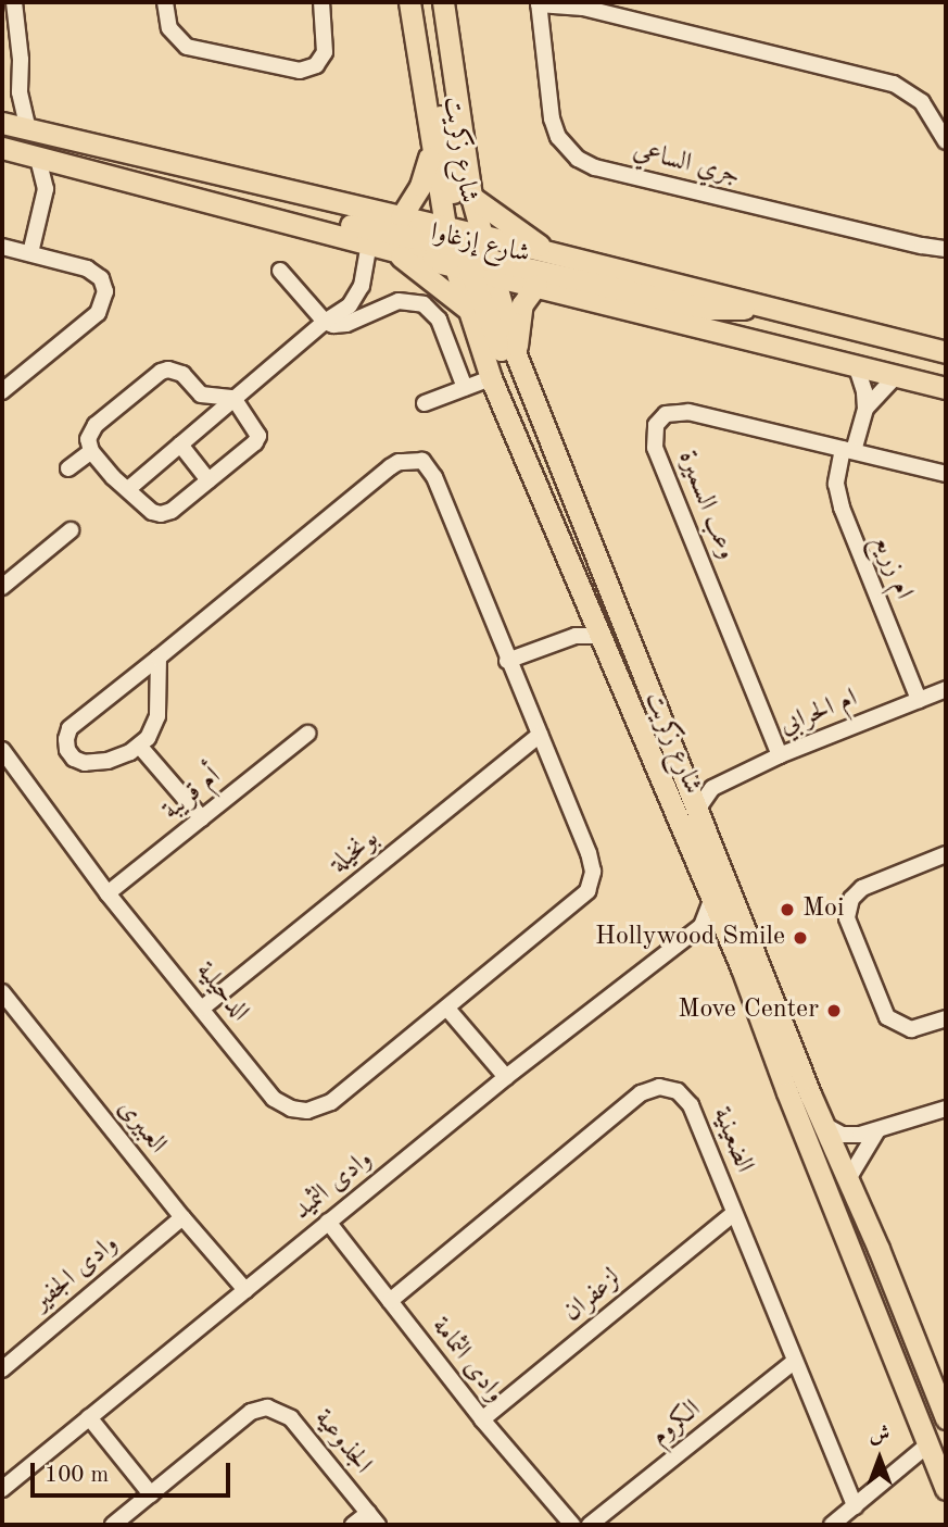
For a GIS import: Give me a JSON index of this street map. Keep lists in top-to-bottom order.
{
  "streets": {
    "main road": ["شارع زكريت", "شارع إزغاوا"],
    "street": [
      "جري الساعي",
      "وعب السميرة",
      "ام زريع",
      "ام الحرابي",
      "أم قريبة",
      "بونخيلة",
      "الدحيلية",
      "العبيرى",
      "الضعينية",
      "وادى الثميد",
      "وادى الجفير",
      "لزعفران",
      "وادى الثمامة",
      "الكروم",
      "الجذوعية"
    ]
  },
  "crossings": [
    ["شارع زكريت", "شارع إزغاوا"],
    ["وعب السميرة", "ام زريع"],
    ["وعب السميرة", "ام الحرابي"],
    ["ام زريع", "ام الحرابي"],
    ["أم قريبة", "الدحيلية"],
    ["بونخيلة", "الدحيلية"],
    ["العبيرى", "وادى الثميد"],
    ["العبيرى", "وادى الجفير"],
    ["الضعينية", "لزعفران"],
    ["الضعينية", "وادى الثمامة"],
    ["الضعينية", "الكروم"],
    ["وادى الثميد", "وادى الثمامة"],
    ["لزعفران", "وادى الثمامة"]
  ],
  "places": ["Moi", "Hollywood Smile", "Move Center"],
  "scale_bar": "100 m",
  "north": "top"
}
